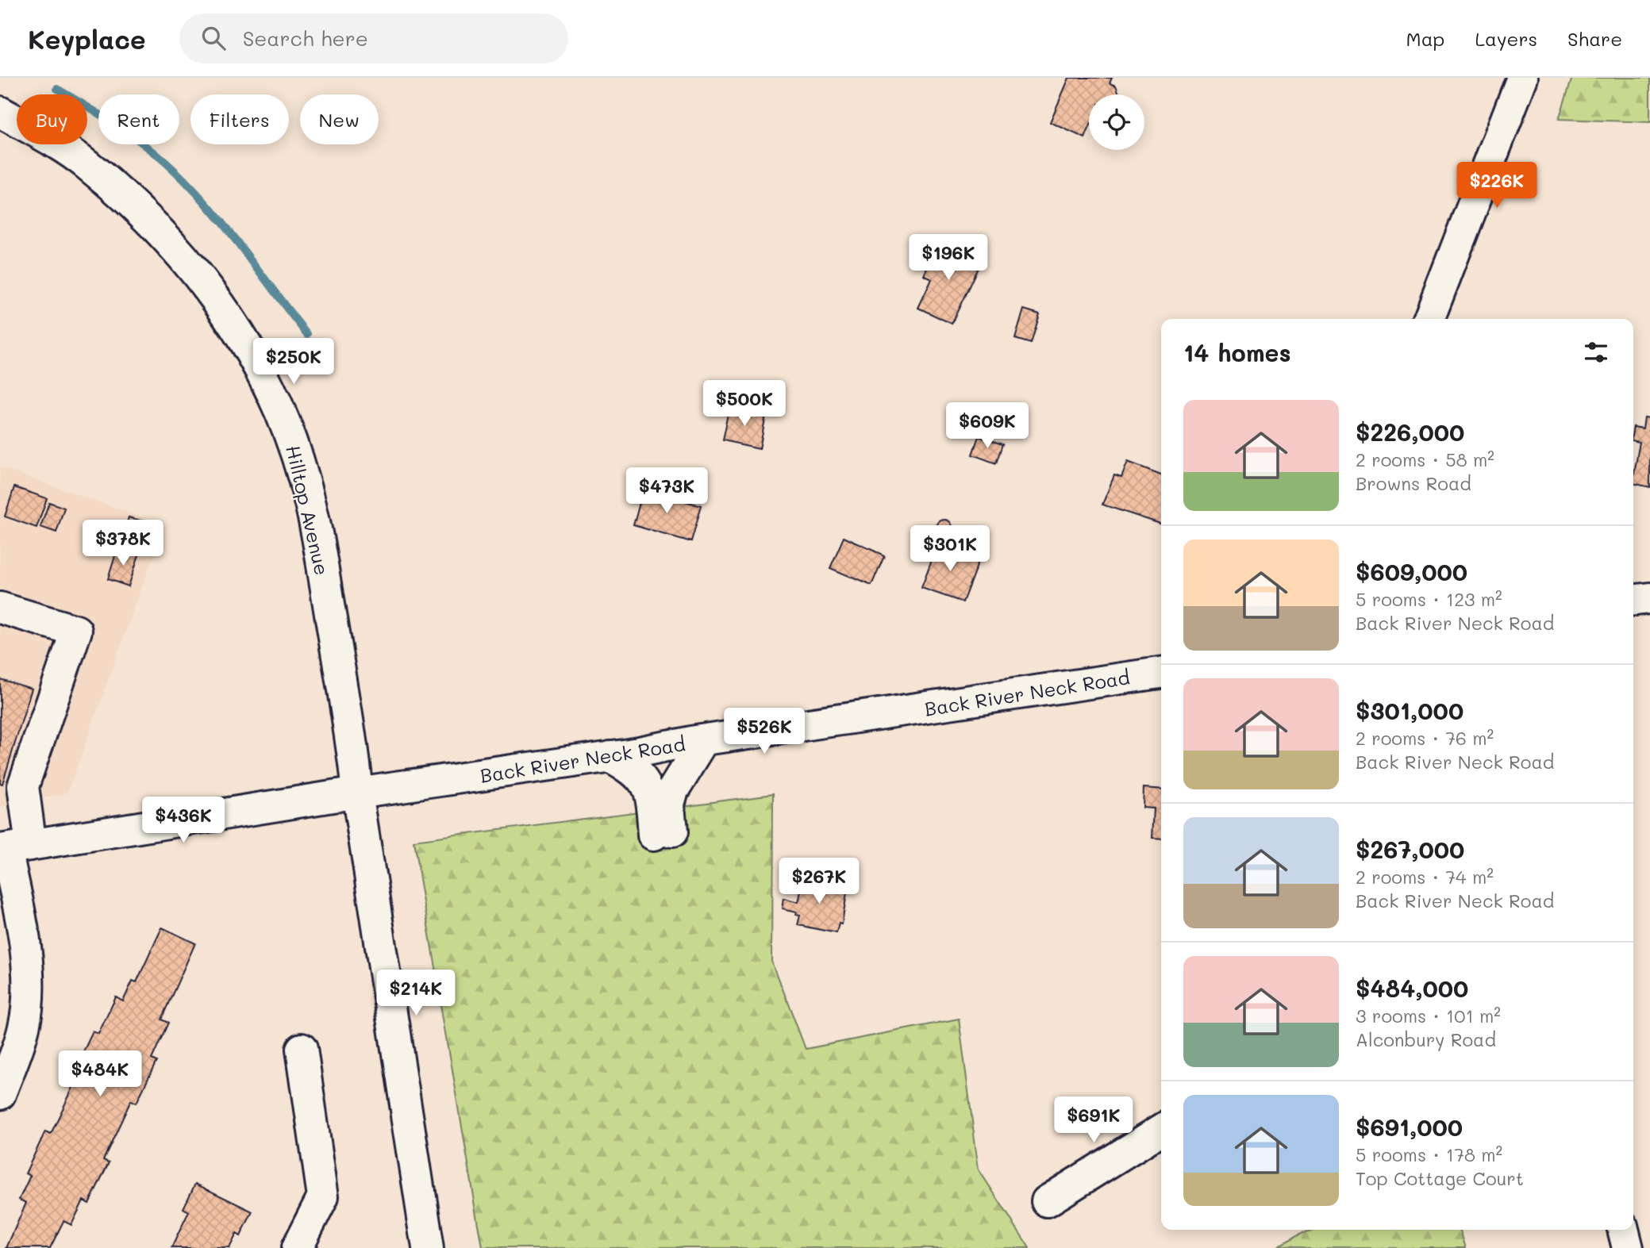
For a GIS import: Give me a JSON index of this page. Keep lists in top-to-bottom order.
{
  "streets": {
    "street": ["Hilltop Avenue", "Back River Neck Road"]
  },
  "crossings": [
    ["Hilltop Avenue", "Back River Neck Road"]
  ],
  "page": {
    "header": "Keyplace",
    "search": "Search here",
    "nav": ["Map", "Layers", "Share"],
    "chip": [
      "Buy",
      "Rent",
      "Filters",
      "New"
    ],
    "price": [
      "$226K",
      "$196K",
      "$250K",
      "$500K",
      "$609K",
      "$473K",
      "$378K",
      "$301K",
      "$526K",
      "$436K",
      "$267K",
      "$214K",
      "$484K",
      "$691K"
    ],
    "heading": "14 homes",
    "list": [
      {
        "name": "$226,000",
        "note": "2 rooms · 58 m² · Browns Road"
      },
      {
        "name": "$609,000",
        "note": "5 rooms · 123 m² · Back River Neck Road"
      },
      {
        "name": "$301,000",
        "note": "2 rooms · 76 m² · Back River Neck Road"
      },
      {
        "name": "$267,000",
        "note": "2 rooms · 74 m² · Back River Neck Road"
      },
      {
        "name": "$484,000",
        "note": "3 rooms · 101 m² · Alconbury Road"
      },
      {
        "name": "$691,000",
        "note": "5 rooms · 178 m² · Top Cottage Court"
      }
    ]
  }
}
